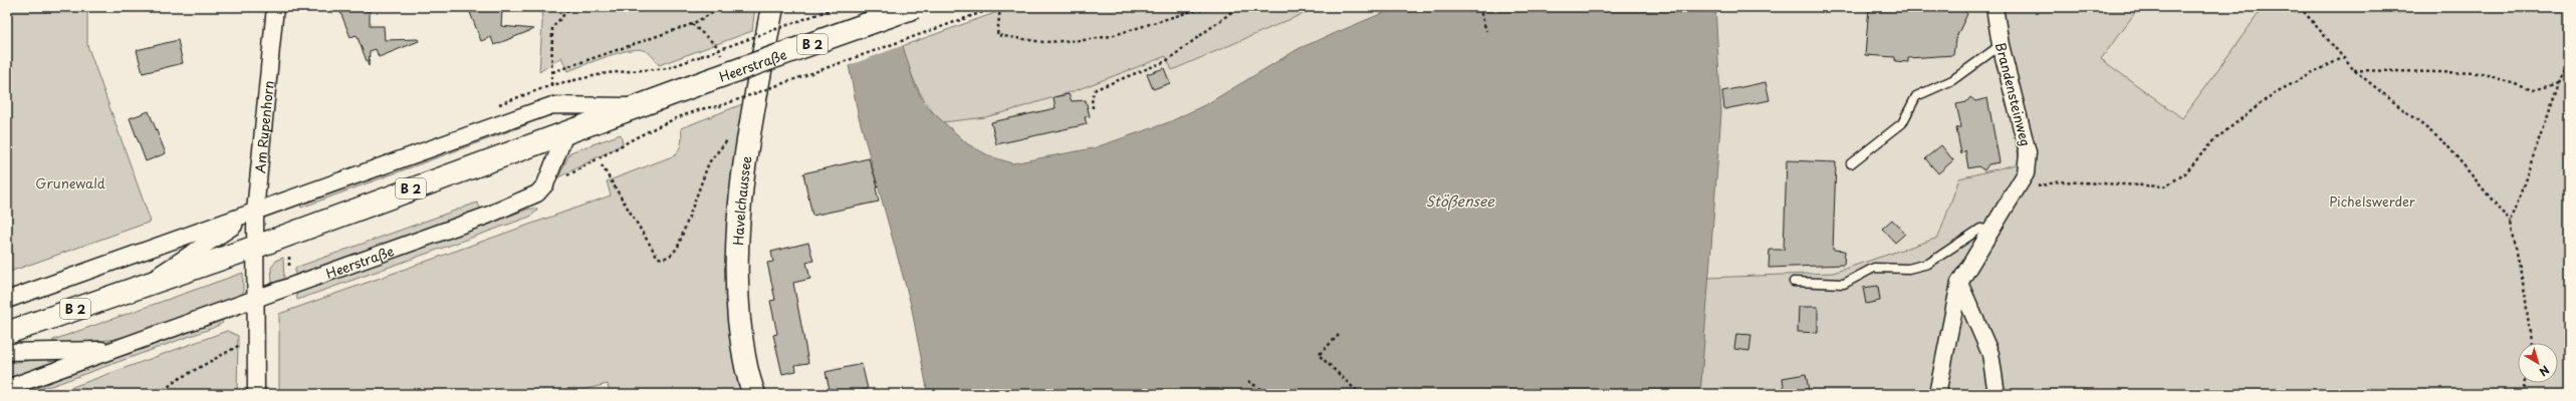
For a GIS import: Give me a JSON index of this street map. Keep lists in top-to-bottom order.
{
  "streets": {
    "main road": ["B 2", "Heerstraße", "Havelchaussee"],
    "street": ["Brandensteinweg", "Am Rupenhorn"]
  },
  "crossings": [
    ["Heerstraße", "Am Rupenhorn"]
  ],
  "water": ["Stößensee"],
  "parks": ["Grunewald", "Pichelswerder"],
  "north": "bottom right"
}
